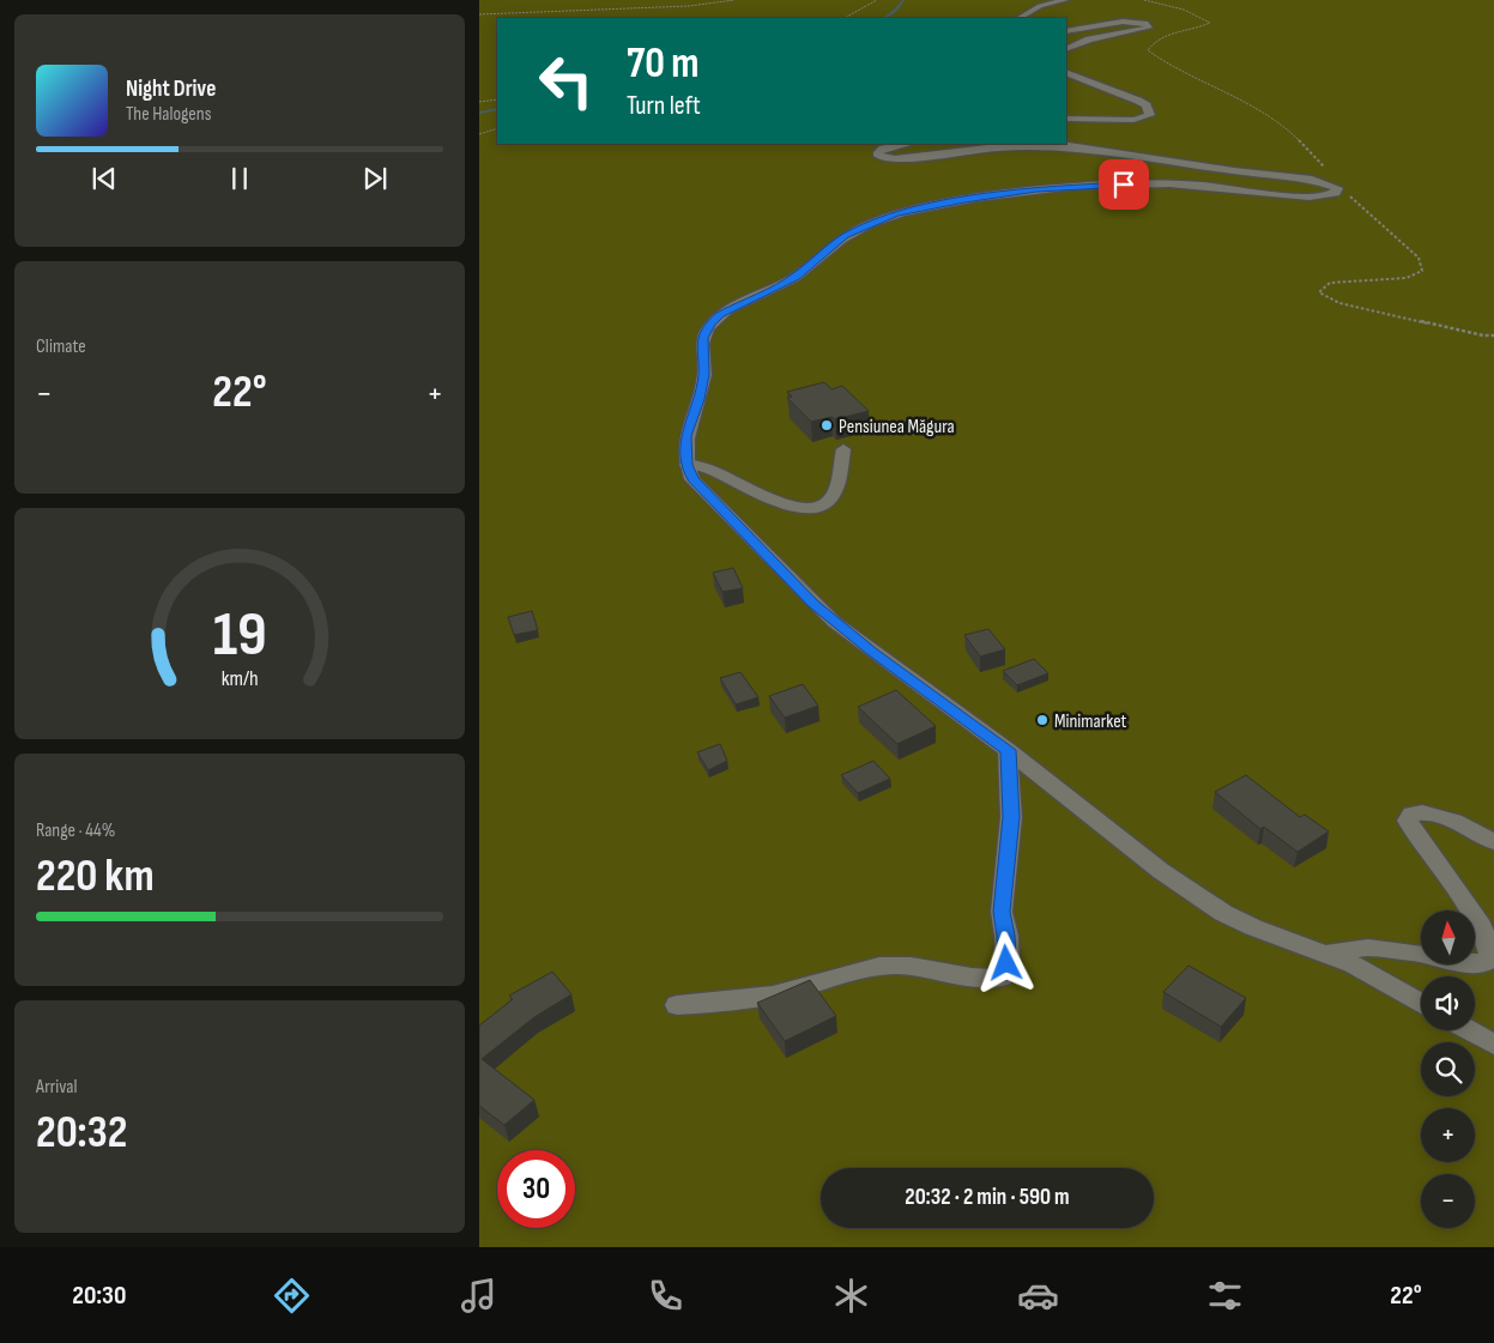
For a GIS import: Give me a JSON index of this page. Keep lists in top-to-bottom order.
{
  "places": ["Pensiunea Măgura", "Minimarket"],
  "north": "top",
  "page": {
    "turn": ["70 m", "Turn left"],
    "song": ["Night Drive", "The Halogens"],
    "tile": [
      "Climate",
      ["Range · 44%", "220 km"],
      ["Arrival", "20:32"]
    ],
    "heat": ["−", "22°", "+"],
    "map_buttons": ["+", "−"],
    "limit": "30",
    "trip": "20:32 · 2 min · 590 m",
    "tabs": ["20:30", "22°"],
    "gauge": ["19", "km/h"]
  }
}
